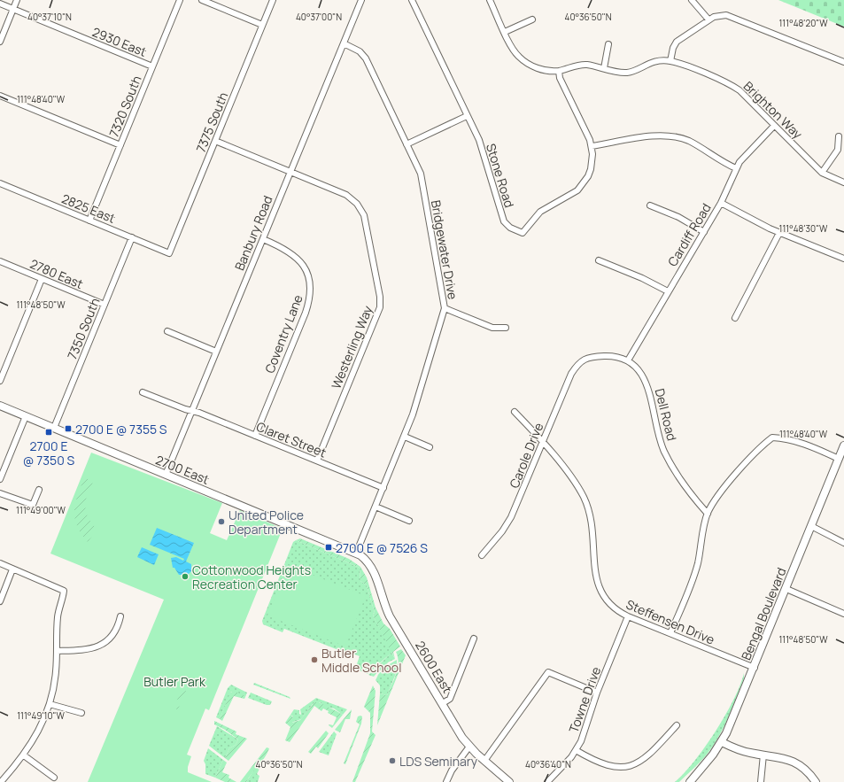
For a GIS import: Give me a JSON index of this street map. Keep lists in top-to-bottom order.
{
  "streets": {
    "street": [
      "2930 East",
      "7320 South",
      "Brighton Way",
      "7375 South",
      "Stone Road",
      "2825 East",
      "Banbury Road",
      "Cardiff Road",
      "Bridgewater Drive",
      "2780 East",
      "7350 South",
      "Coventry Lane",
      "Westerling Way",
      "Dell Road",
      "Claret Street",
      "Carole Drive",
      "2700 East",
      "Bengal Boulevard",
      "Steffensen Drive",
      "2600 East",
      "Towne Drive"
    ]
  },
  "crossings": [
    ["2930 East", "7320 South"],
    ["7320 South", "2825 East"],
    ["Brighton Way", "Cardiff Road"],
    ["7375 South", "2825 East"],
    ["7375 South", "Westerling Way"],
    ["2825 East", "7350 South"],
    ["Banbury Road", "Bridgewater Drive"],
    ["Banbury Road", "Coventry Lane"],
    ["Banbury Road", "Westerling Way"],
    ["Banbury Road", "Claret Street"],
    ["Banbury Road", "2700 East"],
    ["Cardiff Road", "Dell Road"],
    ["Cardiff Road", "Carole Drive"],
    ["Bridgewater Drive", "Claret Street"],
    ["Bridgewater Drive", "2700 East"],
    ["Bridgewater Drive", "2600 East"],
    ["2780 East", "7350 South"],
    ["7350 South", "2700 East"],
    ["Coventry Lane", "Claret Street"],
    ["Westerling Way", "Claret Street"],
    ["Dell Road", "Carole Drive"],
    ["Carole Drive", "Steffensen Drive"],
    ["2700 East", "2600 East"],
    ["Bengal Boulevard", "Steffensen Drive"],
    ["Steffensen Drive", "Towne Drive"]
  ],
  "parks": ["Butler Park"],
  "places": {
    "transit": ["2700 E @ 7355 S", "2700 E @ 7350 S", "2700 E @ 7526 S"],
    "other": [
      "United Police Department",
      "Cottonwood Heights Recreation Center",
      "Butler Middle School",
      "LDS Seminary"
    ]
  },
  "coordinates": [
    "40°37'10\"N",
    "40°37'00\"N",
    "40°36'50\"N",
    "111°48'20\"W",
    "111°48'40\"W",
    "111°48'30\"W",
    "111°48'50\"W",
    "111°49'00\"W",
    "111°49'10\"W",
    "40°36'40\"N"
  ]
}
